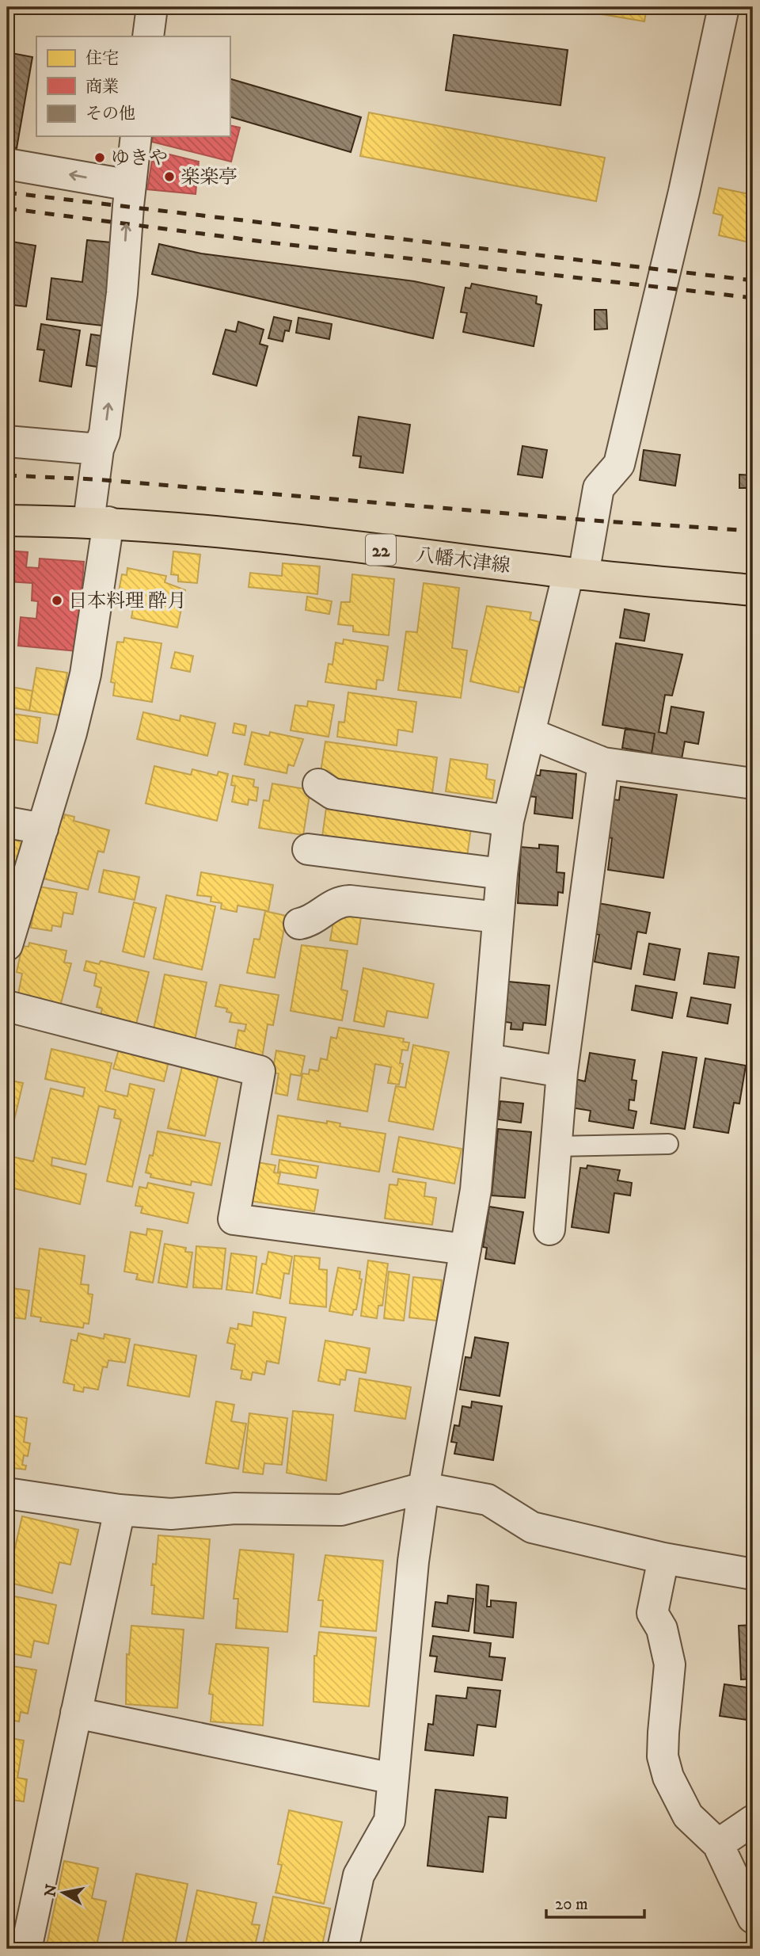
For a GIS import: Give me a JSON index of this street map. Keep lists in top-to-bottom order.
{
  "streets": {
    "main road": ["22", "八幡木津線"]
  },
  "places": ["ゆきや", "楽楽亭", "日本料理 酔月"],
  "legend": ["住宅", "商業", "その他"],
  "scale_bar": "20 m",
  "north": "left"
}
